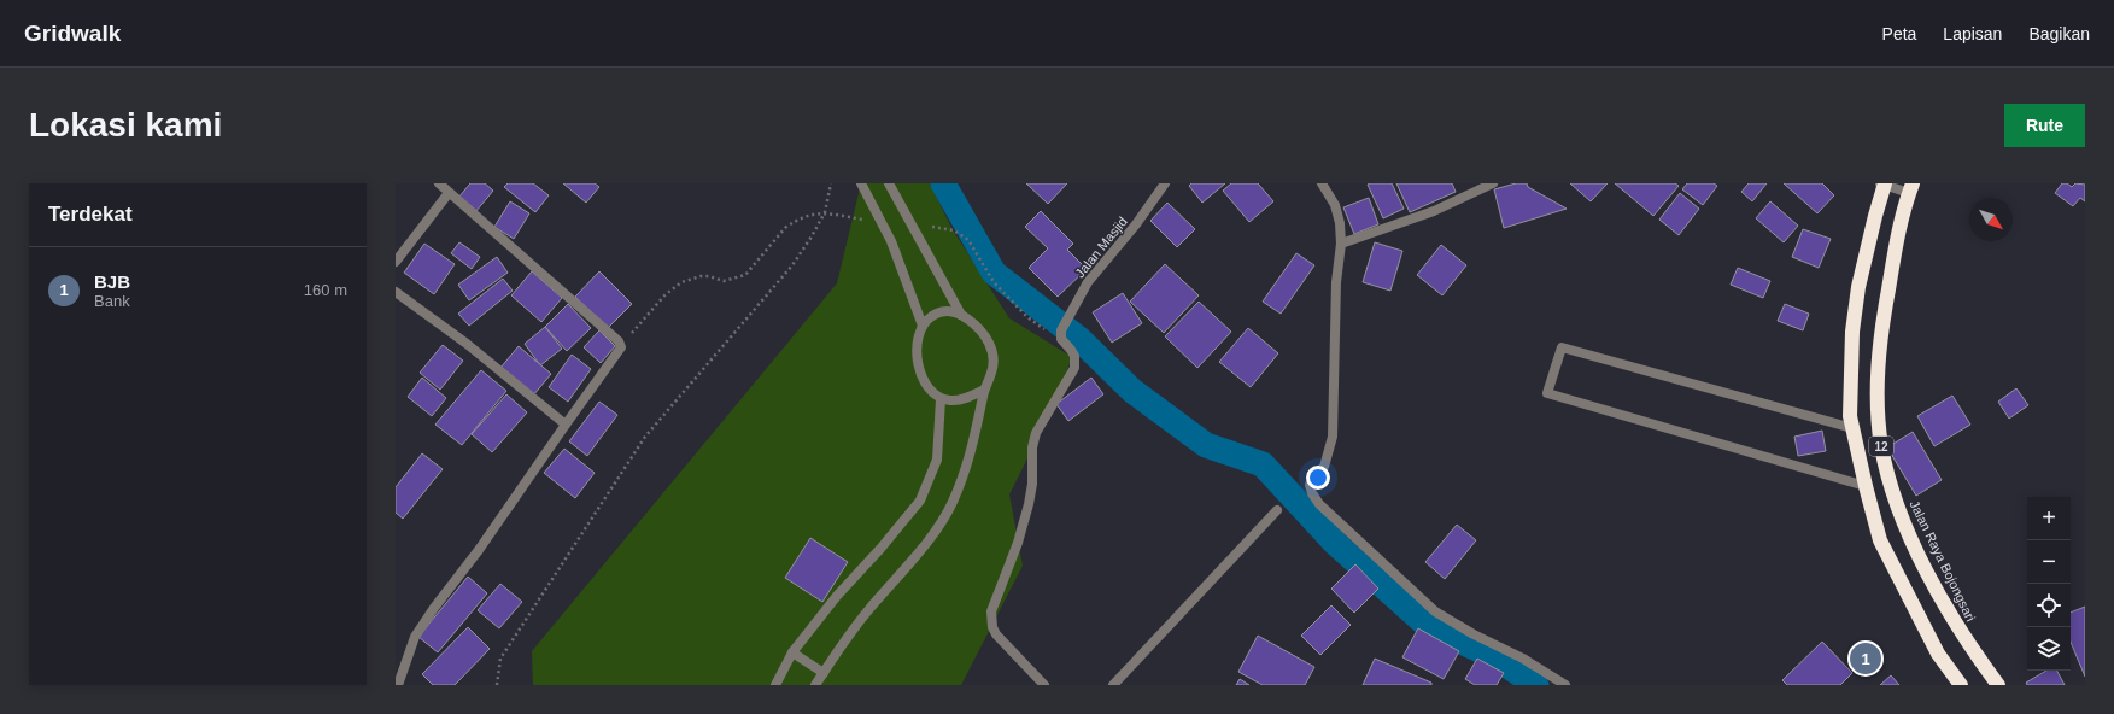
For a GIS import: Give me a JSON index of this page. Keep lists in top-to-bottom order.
{
  "streets": {
    "highway": ["12", "Jalan Raya Bojongsari"],
    "street": ["Jalan Masjid"]
  },
  "north": "bottom right",
  "page": {
    "header": "Gridwalk",
    "nav": ["Peta", "Lapisan", "Bagikan"],
    "buttons": "Rute",
    "title": "Lokasi kami",
    "heading": "Terdekat",
    "list": [
      {
        "mark": "1",
        "name": "BJB",
        "note": "Bank",
        "value": "160 m"
      }
    ],
    "map_buttons": ["+", "−"],
    "pins": "1"
  }
}
